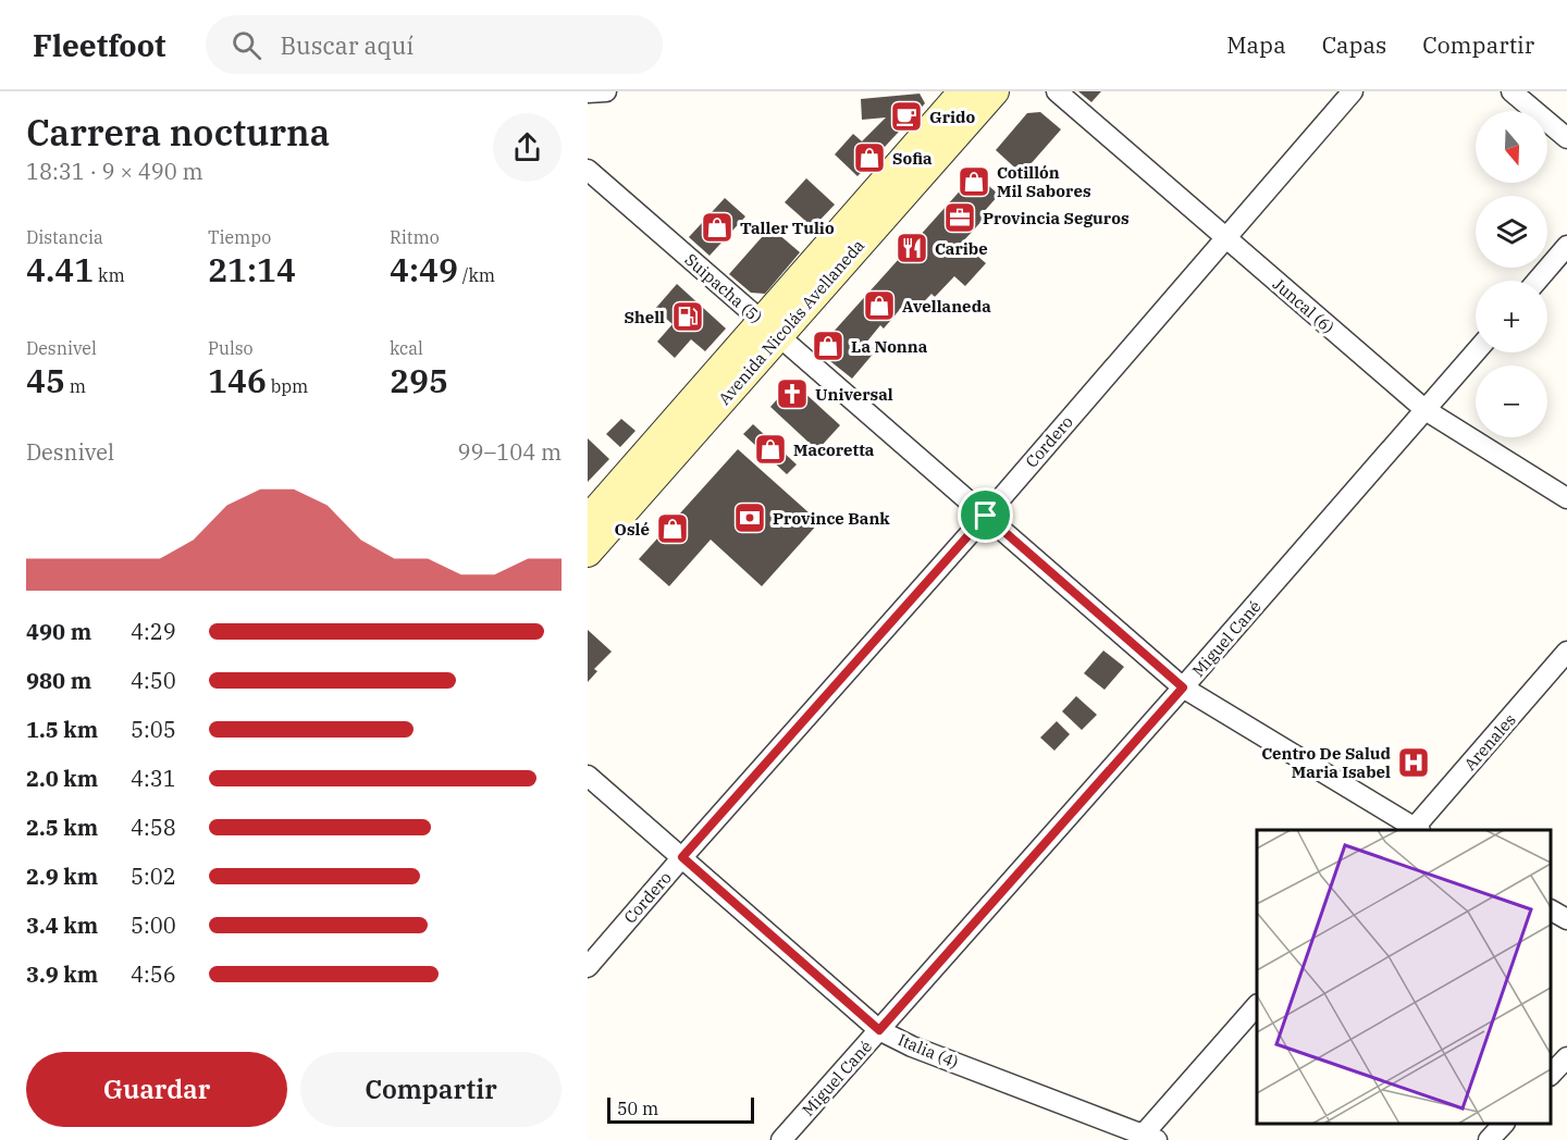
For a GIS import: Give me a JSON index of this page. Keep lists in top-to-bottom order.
{
  "streets": {
    "main road": ["Avenida Nicolás Avellaneda"],
    "street": [
      "Suipacha (5)",
      "Juncal (6)",
      "Cordero",
      "Miguel Cané",
      "Arenales",
      "Italia (4)"
    ]
  },
  "crossings": [
    ["Suipacha (5)", "Avenida Nicolás Avellaneda"],
    ["Suipacha (5)", "Cordero"],
    ["Suipacha (5)", "Miguel Cané"],
    ["Juncal (6)", "Cordero"],
    ["Juncal (6)", "Miguel Cané"],
    ["Cordero", "Italia (4)"],
    ["Miguel Cané", "Italia (4)"]
  ],
  "places": {
    "cafe": ["Grido"],
    "shop": [
      "Sofia",
      "Cotillón Mil Sabores",
      "Taller Tulio",
      "Avellaneda",
      "La Nonna",
      "Macoretta",
      "Oslé"
    ],
    "office": ["Provincia Seguros"],
    "restaurant": ["Caribe"],
    "fuel station": ["Shell"],
    "church": ["Universal"],
    "bank": ["Province Bank"],
    "hospital": ["Centro De Salud Maria Isabel"]
  },
  "scale_bar": "50 m",
  "north": "bottom",
  "page": {
    "header": "Fleetfoot",
    "search": "Buscar aquí",
    "nav": ["Mapa", "Capas", "Compartir"],
    "heading": ["Carrera nocturna", "18:31 · 9 × 490 m"],
    "map_buttons": ["+", "−"],
    "stats": [
      ["Distancia", "4.41 km"],
      ["Tiempo", "21:14"],
      ["Ritmo", "4:49 /km"],
      ["Desnivel", "45 m"],
      ["Pulso", "146 bpm"],
      ["kcal", "295"]
    ],
    "chart": ["Desnivel", "99–104 m"],
    "list": [
      {
        "name": "490 m",
        "note": "4:29"
      },
      {
        "name": "980 m",
        "note": "4:50"
      },
      {
        "name": "1.5 km",
        "note": "5:05"
      },
      {
        "name": "2.0 km",
        "note": "4:31"
      },
      {
        "name": "2.5 km",
        "note": "4:58"
      },
      {
        "name": "2.9 km",
        "note": "5:02"
      },
      {
        "name": "3.4 km",
        "note": "5:00"
      },
      {
        "name": "3.9 km",
        "note": "4:56"
      }
    ],
    "buttons": ["Guardar", "Compartir"],
    "scale": "50 m"
  }
}
